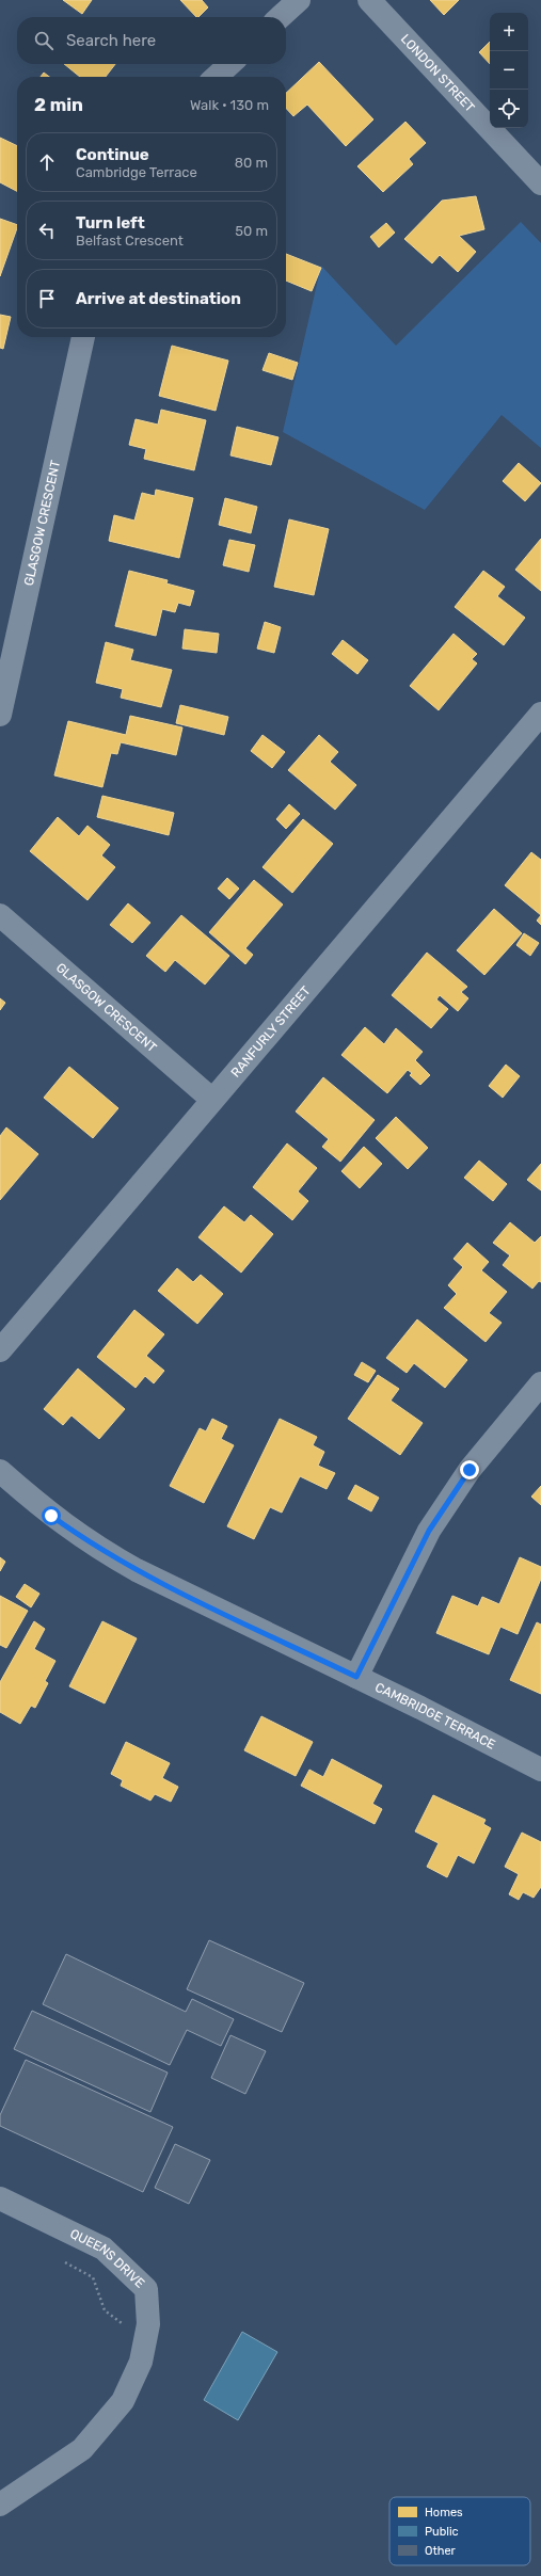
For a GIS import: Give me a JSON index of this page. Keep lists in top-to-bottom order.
{
  "streets": {
    "street": [
      "LONDON STREET",
      "GLASGOW CRESCENT",
      "RANFURLY STREET",
      "CAMBRIDGE TERRACE",
      "QUEENS DRIVE"
    ]
  },
  "crossings": [
    ["GLASGOW CRESCENT", "RANFURLY STREET"]
  ],
  "legend": ["Homes", "Public", "Other"],
  "page": {
    "map_buttons": ["+", "−"],
    "search": "Search here",
    "heading": ["2 min", "Walk · 130 m"],
    "list": [
      ["Continue", "Cambridge Terrace", "80 m"],
      ["Turn left", "Belfast Crescent", "50 m"],
      "Arrive at destination"
    ]
  }
}
